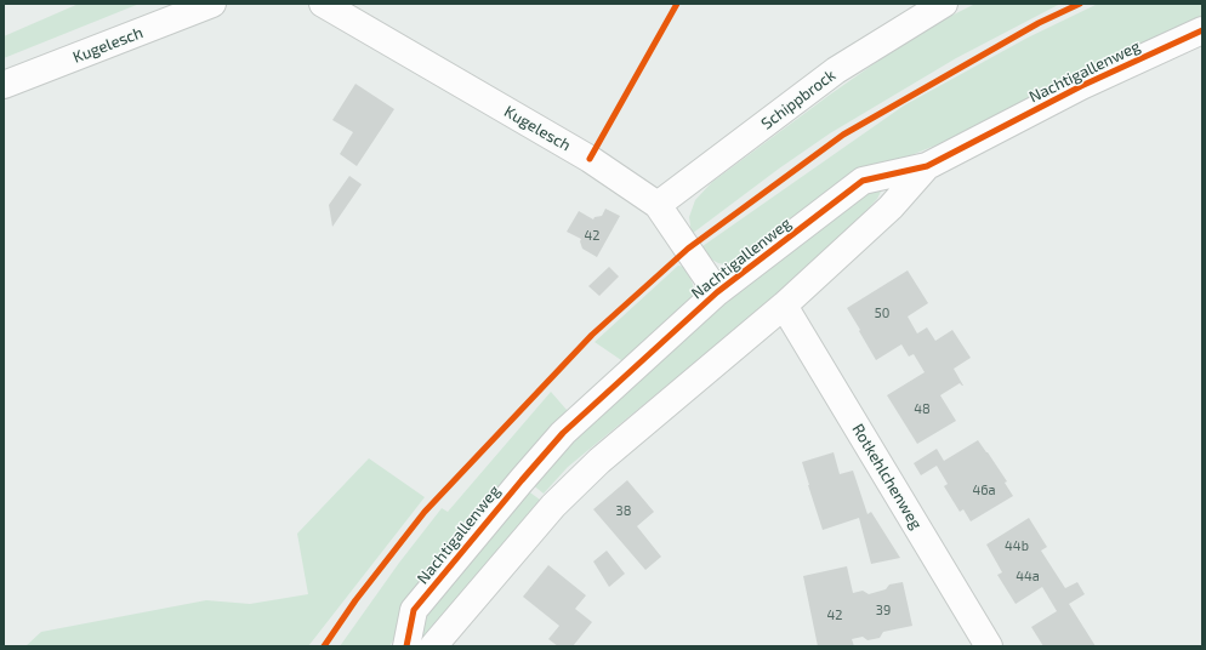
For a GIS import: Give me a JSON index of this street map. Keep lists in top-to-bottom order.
{
  "streets": {
    "street": [
      "Kugelesch",
      "Nachtigallenweg",
      "Schippbrock",
      "Rotkehlchenweg"
    ]
  },
  "crossings": [
    ["Kugelesch", "Nachtigallenweg"],
    ["Kugelesch", "Schippbrock"],
    ["Nachtigallenweg", "Rotkehlchenweg"]
  ],
  "house_numbers": [
    "42",
    "50",
    "48",
    "46a",
    "38",
    "44b",
    "44a",
    "39",
    "42"
  ]
}
